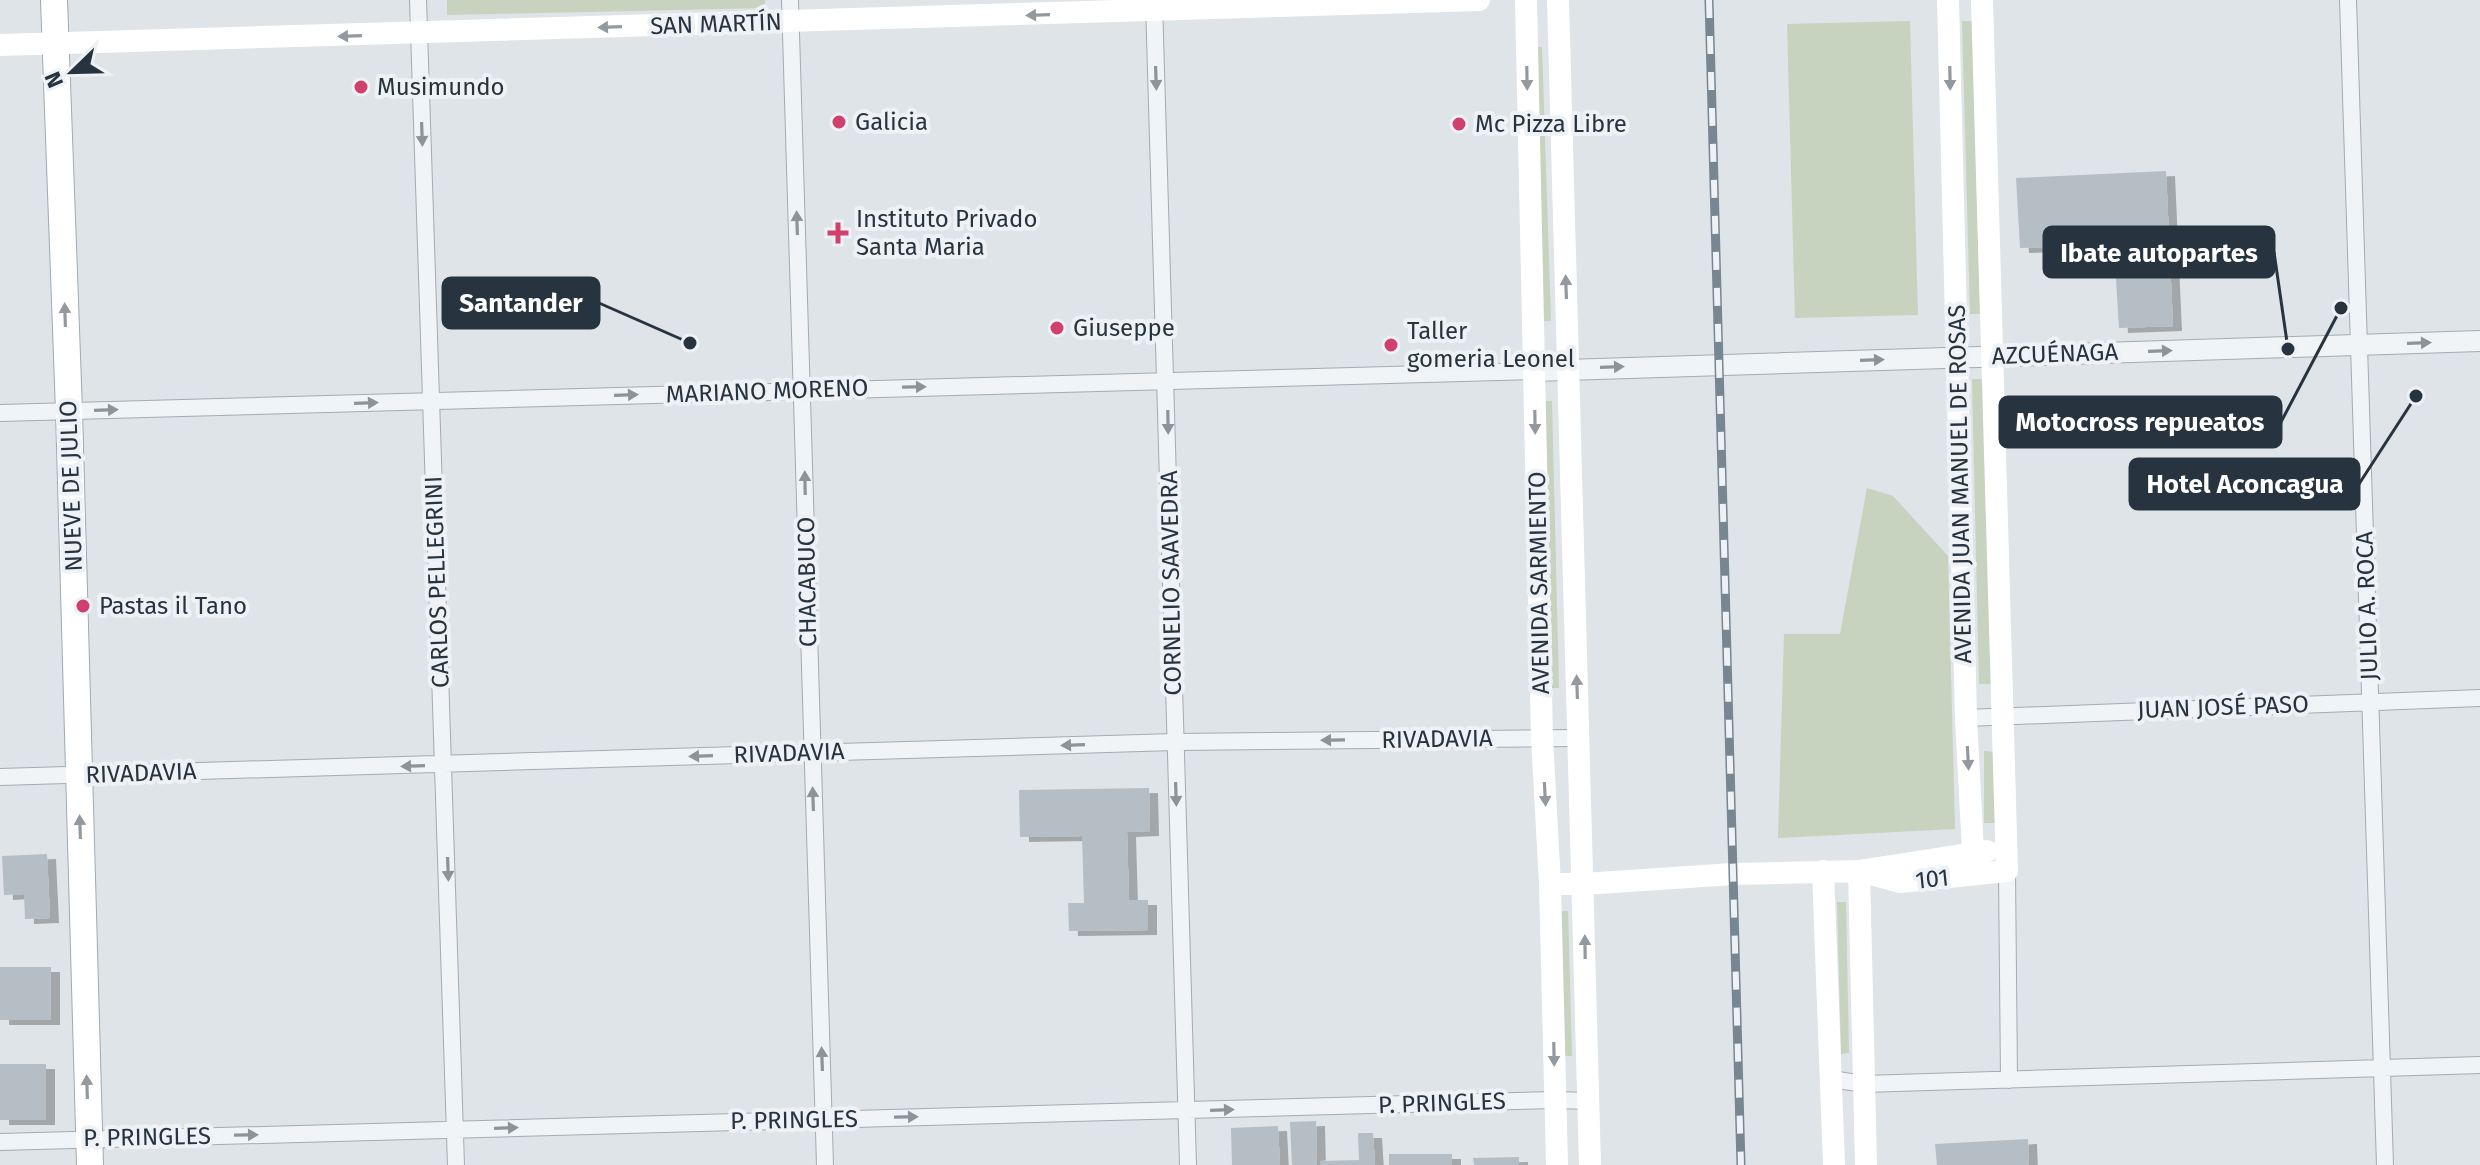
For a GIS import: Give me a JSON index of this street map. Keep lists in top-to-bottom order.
{
  "streets": {
    "main road": [
      "SAN MARTÍN",
      "AVENIDA JUAN MANUEL DE ROSAS",
      "NUEVE DE JULIO",
      "AVENIDA SARMIENTO",
      "101"
    ],
    "street": [
      "AZCUÉNAGA",
      "MARIANO MORENO",
      "CARLOS PELLEGRINI",
      "CHACABUCO",
      "CORNELIO SAAVEDRA",
      "JULIO A. ROCA",
      "JUAN JOSÉ PASO",
      "RIVADAVIA",
      "P. PRINGLES"
    ]
  },
  "crossings": [
    ["SAN MARTÍN", "NUEVE DE JULIO"],
    ["SAN MARTÍN", "CARLOS PELLEGRINI"],
    ["SAN MARTÍN", "CHACABUCO"],
    ["SAN MARTÍN", "CORNELIO SAAVEDRA"],
    ["AZCUÉNAGA", "MARIANO MORENO"],
    ["AZCUÉNAGA", "AVENIDA JUAN MANUEL DE ROSAS"],
    ["AZCUÉNAGA", "AVENIDA SARMIENTO"],
    ["AZCUÉNAGA", "JULIO A. ROCA"],
    ["MARIANO MORENO", "NUEVE DE JULIO"],
    ["MARIANO MORENO", "CARLOS PELLEGRINI"],
    ["MARIANO MORENO", "CHACABUCO"],
    ["MARIANO MORENO", "CORNELIO SAAVEDRA"],
    ["MARIANO MORENO", "AVENIDA SARMIENTO"],
    ["AVENIDA JUAN MANUEL DE ROSAS", "JUAN JOSÉ PASO"],
    ["AVENIDA JUAN MANUEL DE ROSAS", "101"],
    ["NUEVE DE JULIO", "RIVADAVIA"],
    ["NUEVE DE JULIO", "P. PRINGLES"],
    ["CARLOS PELLEGRINI", "RIVADAVIA"],
    ["CARLOS PELLEGRINI", "P. PRINGLES"],
    ["CHACABUCO", "RIVADAVIA"],
    ["CHACABUCO", "P. PRINGLES"],
    ["CORNELIO SAAVEDRA", "RIVADAVIA"],
    ["CORNELIO SAAVEDRA", "P. PRINGLES"],
    ["AVENIDA SARMIENTO", "RIVADAVIA"],
    ["AVENIDA SARMIENTO", "P. PRINGLES"],
    ["JULIO A. ROCA", "JUAN JOSÉ PASO"]
  ],
  "one_way": [
    "SAN MARTÍN",
    "AZCUÉNAGA",
    "MARIANO MORENO",
    "NUEVE DE JULIO",
    "CARLOS PELLEGRINI",
    "CHACABUCO",
    "CORNELIO SAAVEDRA",
    "RIVADAVIA",
    "P. PRINGLES"
  ],
  "places": {
    "other": [
      "Musimundo",
      "Galicia",
      "Mc Pizza Libre",
      "Motocross repueatos",
      "Giuseppe",
      "Santander",
      "Taller gomeria Leonel",
      "Ibate autopartes",
      "Hotel Aconcagua",
      "Pastas il Tano"
    ],
    "health": ["Instituto Privado Santa Maria"]
  },
  "north": "bottom left"
}
